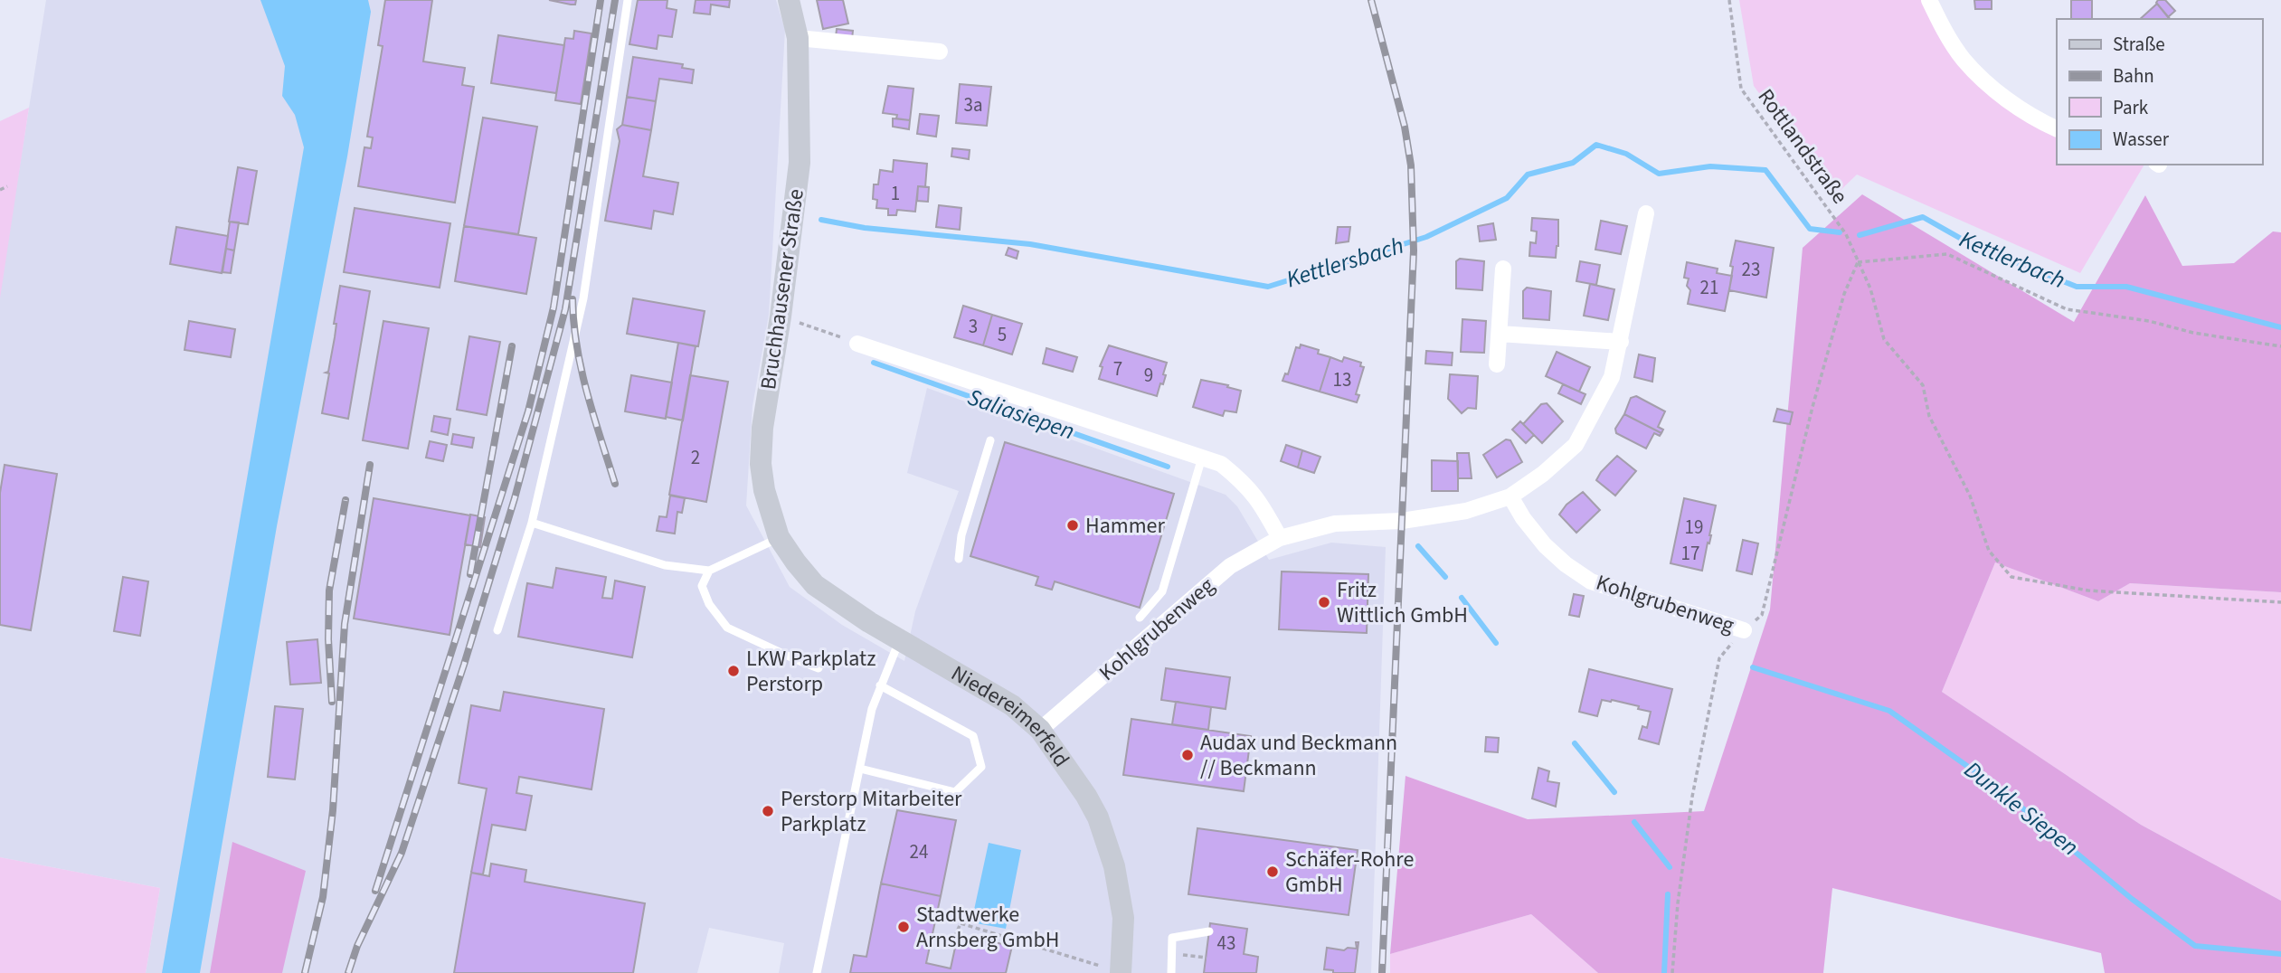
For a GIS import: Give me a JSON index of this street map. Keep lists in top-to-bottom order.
{
  "streets": {
    "street": ["Bruchhausener Straße", "Kohlgrubenweg", "Niedereimerfeld"],
    "path": ["Rottlandstraße"]
  },
  "crossings": [
    ["Bruchhausener Straße", "Niedereimerfeld"],
    ["Kohlgrubenweg", "Niedereimerfeld"]
  ],
  "water": [
    "Kettlerbach",
    "Kettlersbach",
    "Saliasiepen",
    "Dunkle Siepen"
  ],
  "places": [
    "Hammer",
    "Fritz Wittlich GmbH",
    "LKW Parkplatz Perstorp",
    "Audax und Beckmann // Beckmann",
    "Perstorp Mitarbeiter Parkplatz",
    "Schäfer-Rohre GmbH",
    "Stadtwerke Arnsberg GmbH"
  ],
  "house_numbers": [
    "3a",
    "1",
    "23",
    "21",
    "3",
    "5",
    "7",
    "9",
    "13",
    "2",
    "19",
    "17",
    "24",
    "43"
  ],
  "legend": [
    "Straße",
    "Bahn",
    "Park",
    "Wasser"
  ]
}
